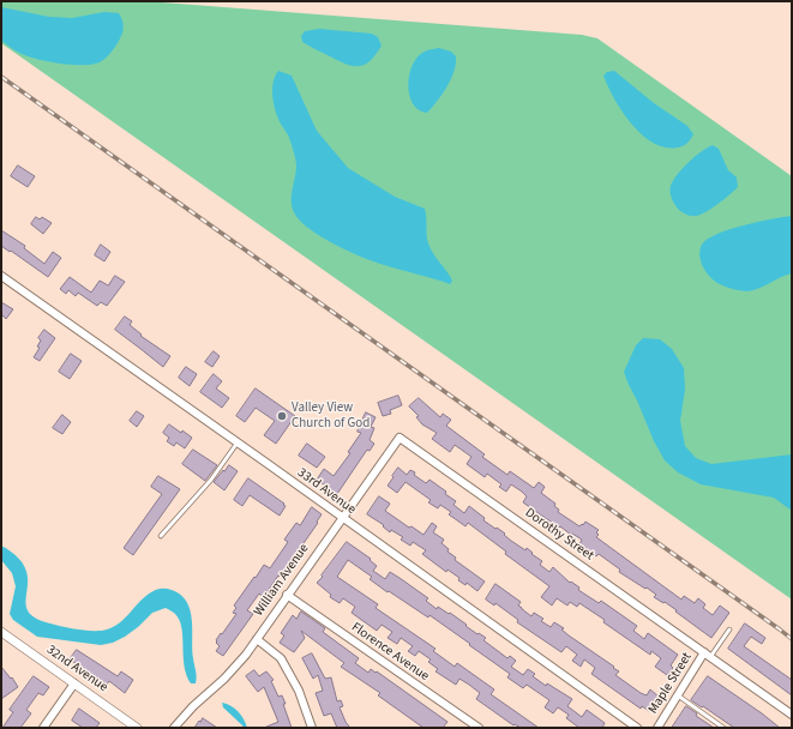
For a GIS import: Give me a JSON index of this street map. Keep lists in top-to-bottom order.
{
  "streets": {
    "street": [
      "33rd Avenue",
      "Dorothy Street",
      "William Avenue",
      "Florence Avenue",
      "32nd Avenue",
      "Maple Street"
    ]
  },
  "crossings": [
    ["33rd Avenue", "William Avenue"],
    ["Dorothy Street", "William Avenue"],
    ["Dorothy Street", "Maple Street"],
    ["William Avenue", "Florence Avenue"]
  ],
  "places": ["Valley View Church of God"]
}
